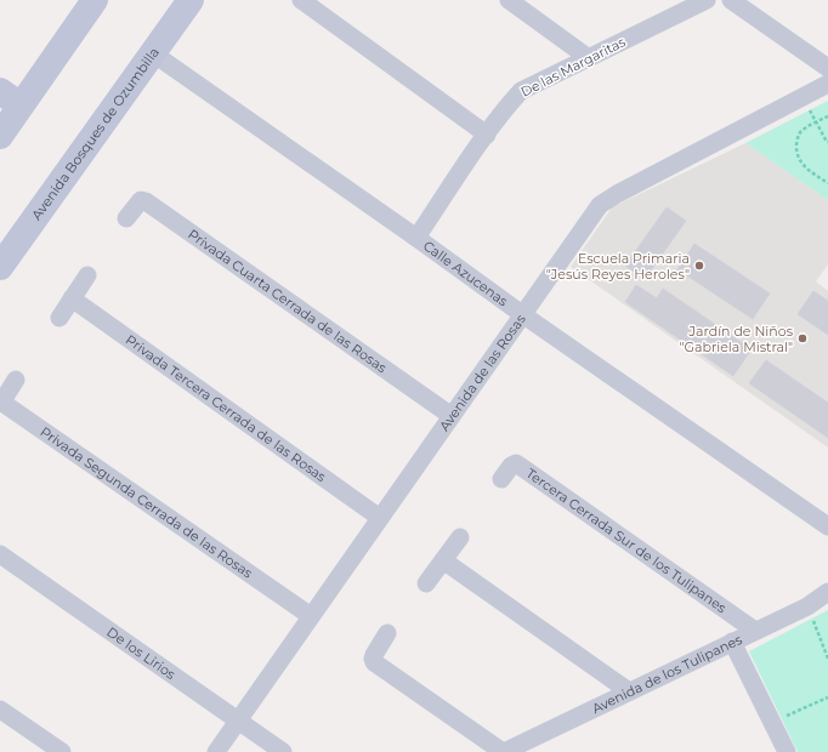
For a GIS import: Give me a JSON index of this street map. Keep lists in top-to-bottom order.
{
  "streets": {
    "main road": ["Avenida Bosques de Ozumbilla"],
    "street": [
      "De las Margaritas",
      "Calle Azucenas",
      "Privada Cuarta Cerrada de las Rosas",
      "Avenida de las Rosas",
      "Privada Tercera Cerrada de las Rosas",
      "Privada Segunda Cerrada de las Rosas",
      "Tercera Cerrada Sur de los Tulipanes",
      "De los Lirios",
      "Avenida de los Tulipanes"
    ]
  },
  "crossings": [
    ["De las Margaritas", "Calle Azucenas"],
    ["Avenida Bosques de Ozumbilla", "Calle Azucenas"],
    ["Calle Azucenas", "Avenida de las Rosas"],
    ["Privada Cuarta Cerrada de las Rosas", "Avenida de las Rosas"],
    ["Avenida de las Rosas", "Privada Tercera Cerrada de las Rosas"],
    ["Avenida de las Rosas", "Privada Segunda Cerrada de las Rosas"],
    ["Avenida de las Rosas", "De los Lirios"],
    ["Tercera Cerrada Sur de los Tulipanes", "Avenida de los Tulipanes"]
  ],
  "places": ["Escuela Primaria \"Jesús Reyes Heroles\"", "Jardín de Niños \"Gabriela Mistral\""]
}
